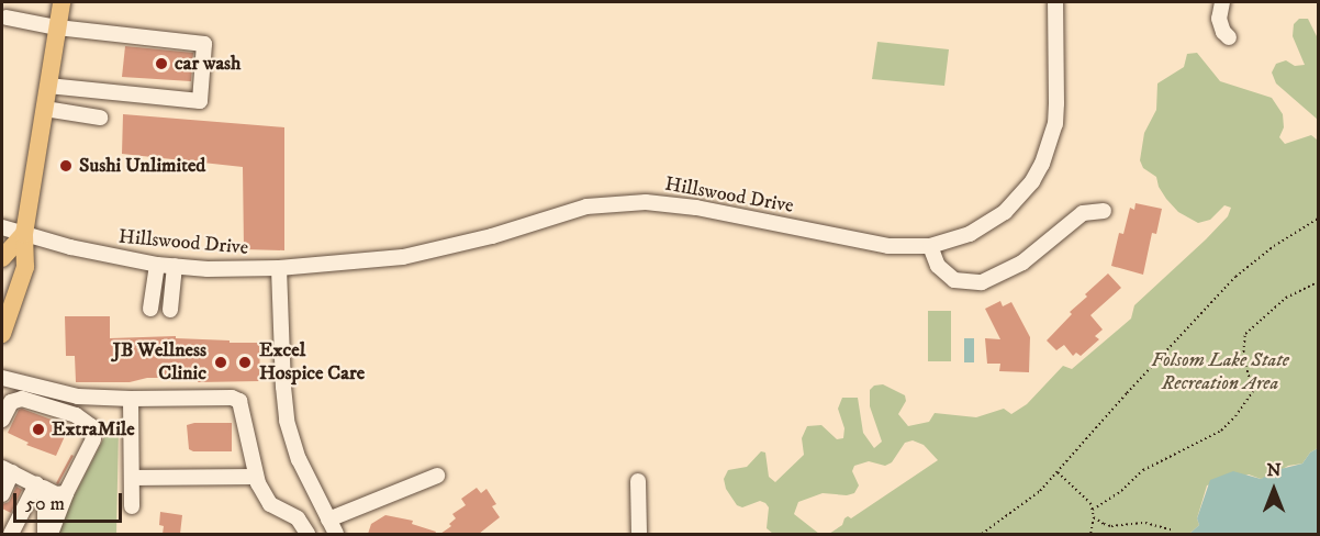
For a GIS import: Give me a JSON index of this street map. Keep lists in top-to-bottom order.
{
  "streets": {
    "street": ["Hillswood Drive"]
  },
  "parks": ["Folsom Lake State Recreation Area"],
  "places": [
    "car wash",
    "Sushi Unlimited",
    "JB Wellness Clinic",
    "Excel Hospice Care",
    "ExtraMile"
  ],
  "scale_bar": "50 m",
  "north": "top"
}
